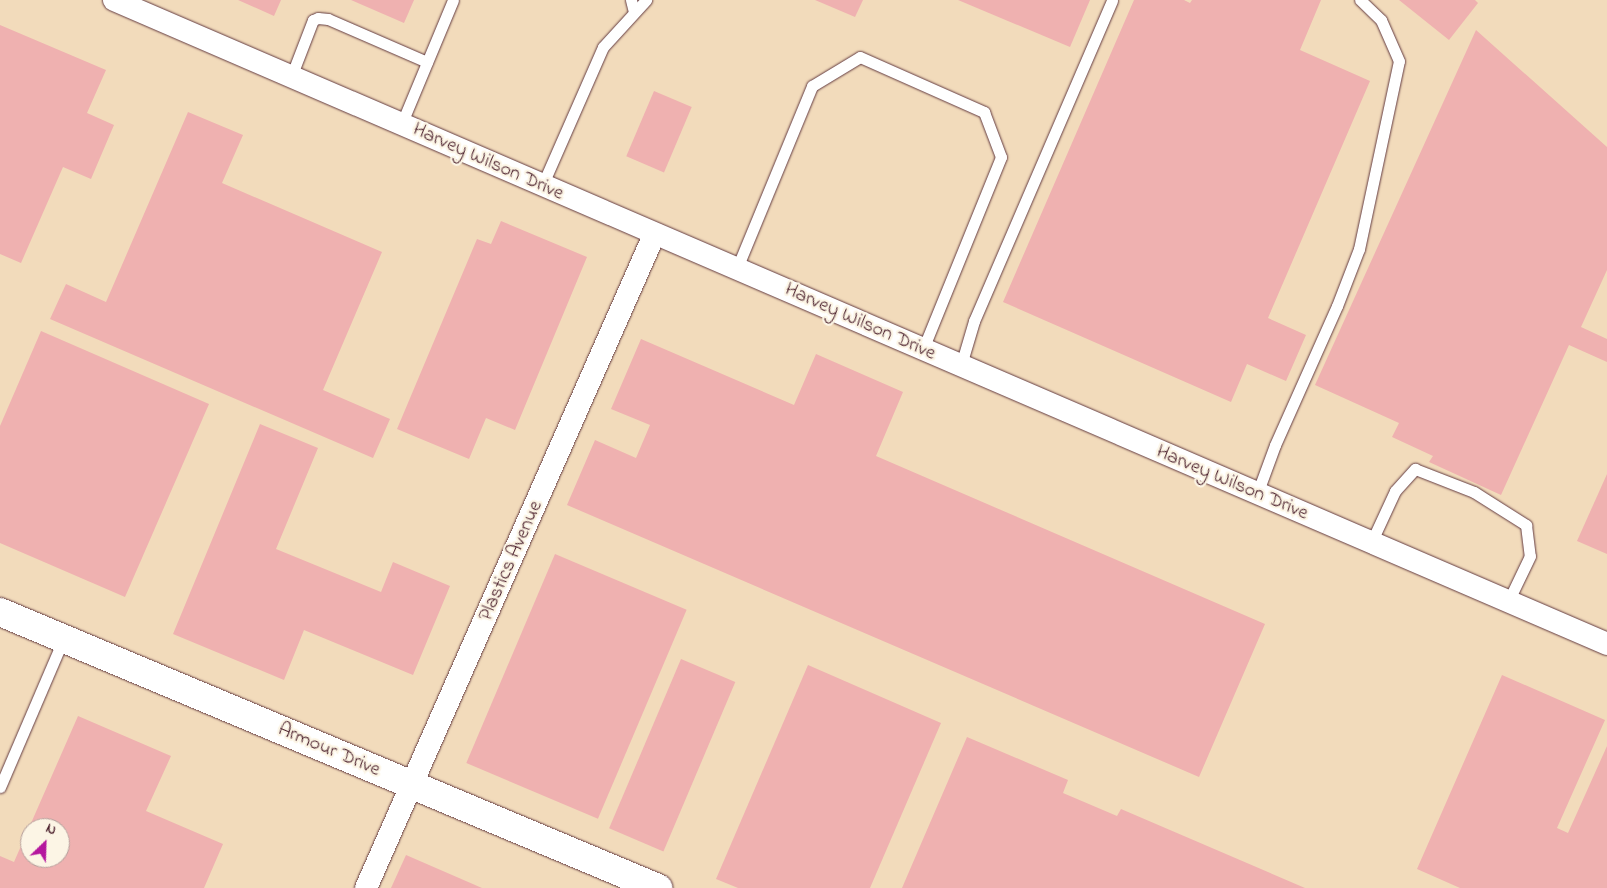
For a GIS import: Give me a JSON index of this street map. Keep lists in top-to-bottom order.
{
  "streets": {
    "street": ["Harvey Wilson Drive", "Plastics Avenue", "Armour Drive"]
  },
  "crossings": [
    ["Harvey Wilson Drive", "Plastics Avenue"],
    ["Plastics Avenue", "Armour Drive"]
  ],
  "north": "top right"
}
